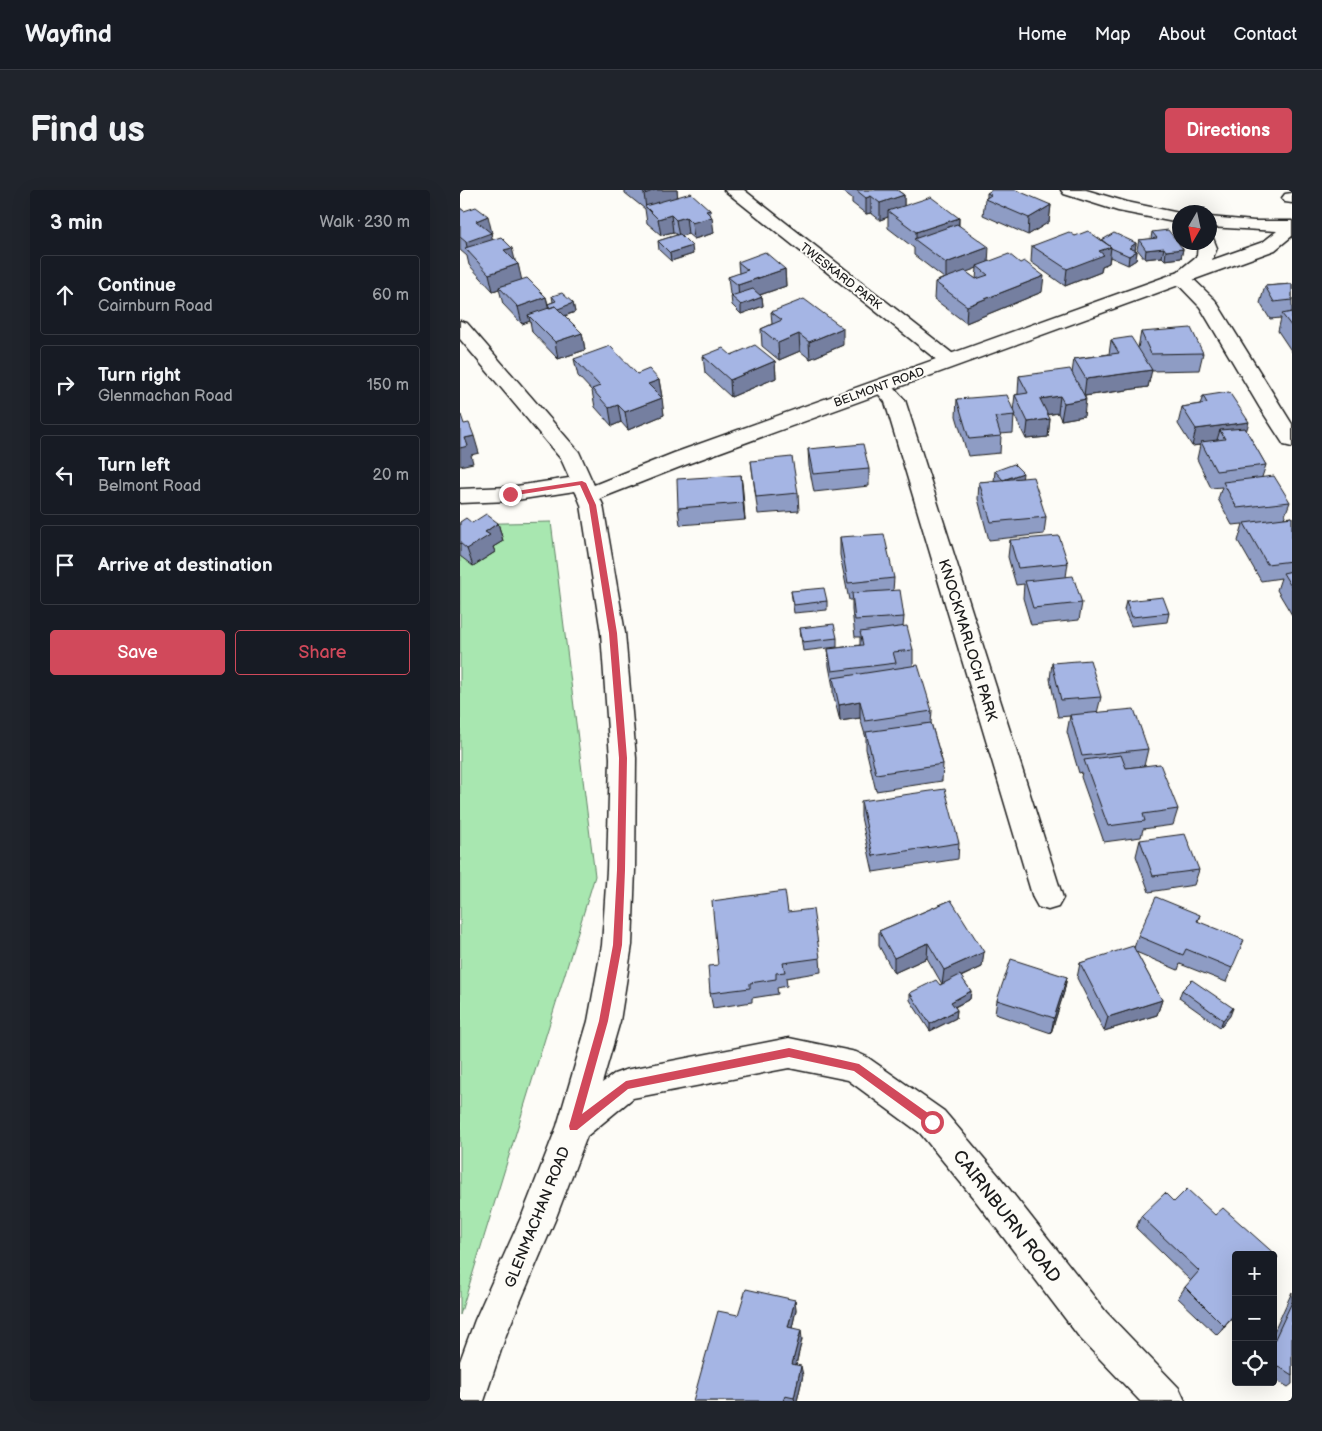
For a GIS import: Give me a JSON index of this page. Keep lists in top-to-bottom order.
{
  "streets": {
    "street": [
      "TWESKARD PARK",
      "BELMONT ROAD",
      "KNOCKMARLOCH PARK",
      "CAIRNBURN ROAD",
      "GLENMACHAN ROAD"
    ]
  },
  "crossings": [
    ["TWESKARD PARK", "BELMONT ROAD"],
    ["BELMONT ROAD", "KNOCKMARLOCH PARK"],
    ["BELMONT ROAD", "GLENMACHAN ROAD"],
    ["CAIRNBURN ROAD", "GLENMACHAN ROAD"]
  ],
  "north": "bottom",
  "page": {
    "header": "Wayfind",
    "nav": [
      "Home",
      "Map",
      "About",
      "Contact"
    ],
    "buttons": [
      "Directions",
      ["Save", "Share"]
    ],
    "title": "Find us",
    "heading": ["3 min", "Walk · 230 m"],
    "list": [
      ["Continue", "Cairnburn Road", "60 m"],
      ["Turn right", "Glenmachan Road", "150 m"],
      ["Turn left", "Belmont Road", "20 m"],
      "Arrive at destination"
    ],
    "map_buttons": ["+", "−"]
  }
}
